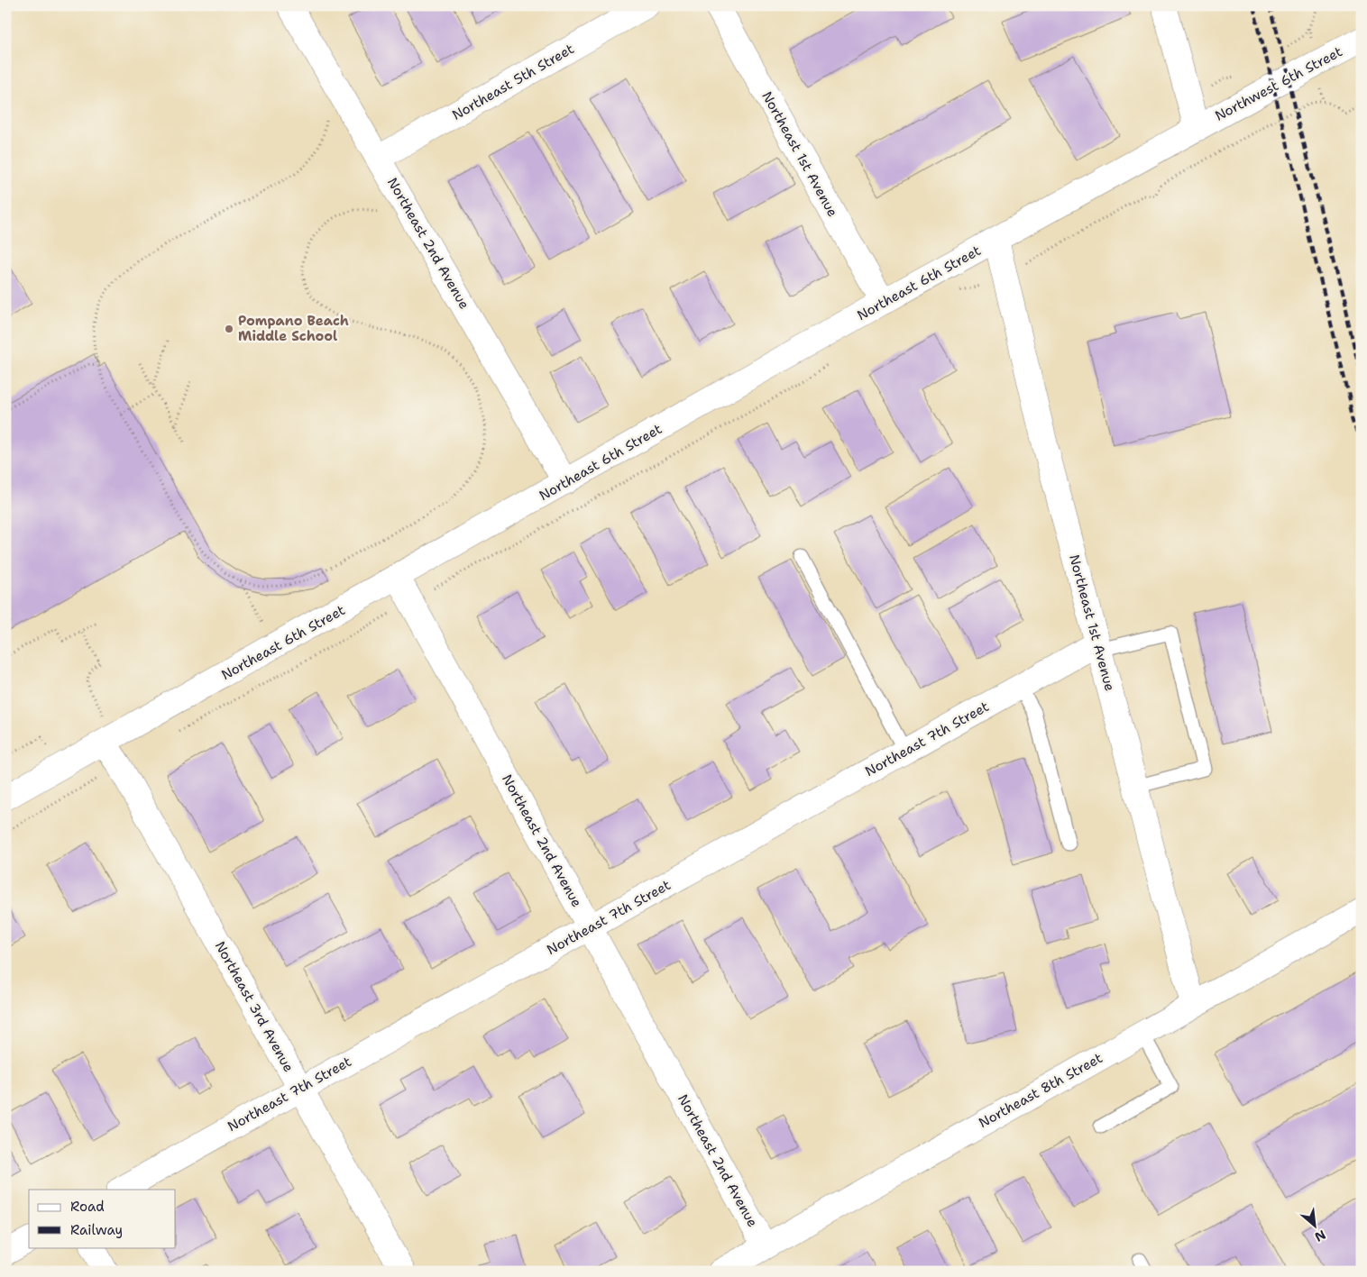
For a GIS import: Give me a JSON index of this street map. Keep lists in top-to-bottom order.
{
  "streets": {
    "street": [
      "Northeast 5th Street",
      "Northwest 6th Street",
      "Northeast 1st Avenue",
      "Northeast 2nd Avenue",
      "Northeast 6th Street",
      "Northeast 7th Street",
      "Northeast 3rd Avenue",
      "Northeast 8th Street"
    ]
  },
  "crossings": [
    ["Northeast 5th Street", "Northeast 2nd Avenue"],
    ["Northwest 6th Street", "Northeast 6th Street"],
    ["Northeast 1st Avenue", "Northeast 6th Street"],
    ["Northeast 1st Avenue", "Northeast 7th Street"],
    ["Northeast 1st Avenue", "Northeast 8th Street"],
    ["Northeast 2nd Avenue", "Northeast 6th Street"],
    ["Northeast 2nd Avenue", "Northeast 7th Street"],
    ["Northeast 2nd Avenue", "Northeast 8th Street"],
    ["Northeast 6th Street", "Northeast 3rd Avenue"],
    ["Northeast 7th Street", "Northeast 3rd Avenue"]
  ],
  "places": ["Pompano Beach Middle School"],
  "legend": ["Road", "Railway"],
  "north": "bottom right"
}
